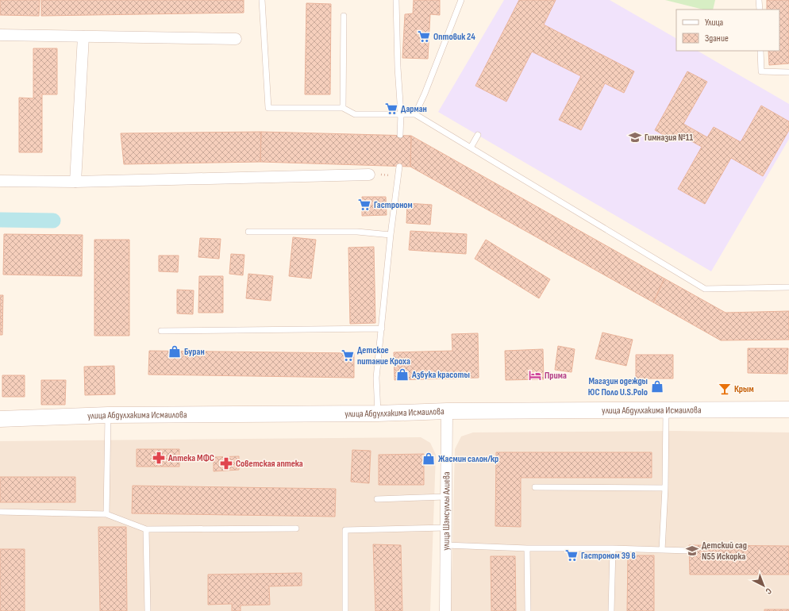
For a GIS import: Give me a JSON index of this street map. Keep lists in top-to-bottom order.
{
  "streets": {
    "main road": ["улица Абдулхакима Исмаилова"],
    "street": ["улица Шамсуллы Алиева"]
  },
  "crossings": [
    ["улица Абдулхакима Исмаилова", "улица Шамсуллы Алиева"]
  ],
  "places": {
    "supermarket": [
      "Оптовик 24",
      "Дарман",
      "Гастроном",
      "Детское питание Кроха",
      "Гастроном 39 в"
    ],
    "school or university": ["Гимназия №11", "Детский сад N55 Искорка"],
    "shop": [
      "Буран",
      "Азбука красоты",
      "Магазин одежды ЮС Поло U.S.Polo",
      "Жасмин салон/кр"
    ],
    "hotel": ["Прима"],
    "bar": ["Крым"],
    "pharmacy": ["Аптека МФС", "Советская аптека"]
  },
  "legend": ["Улица", "Здание"],
  "north": "bottom right"
}
